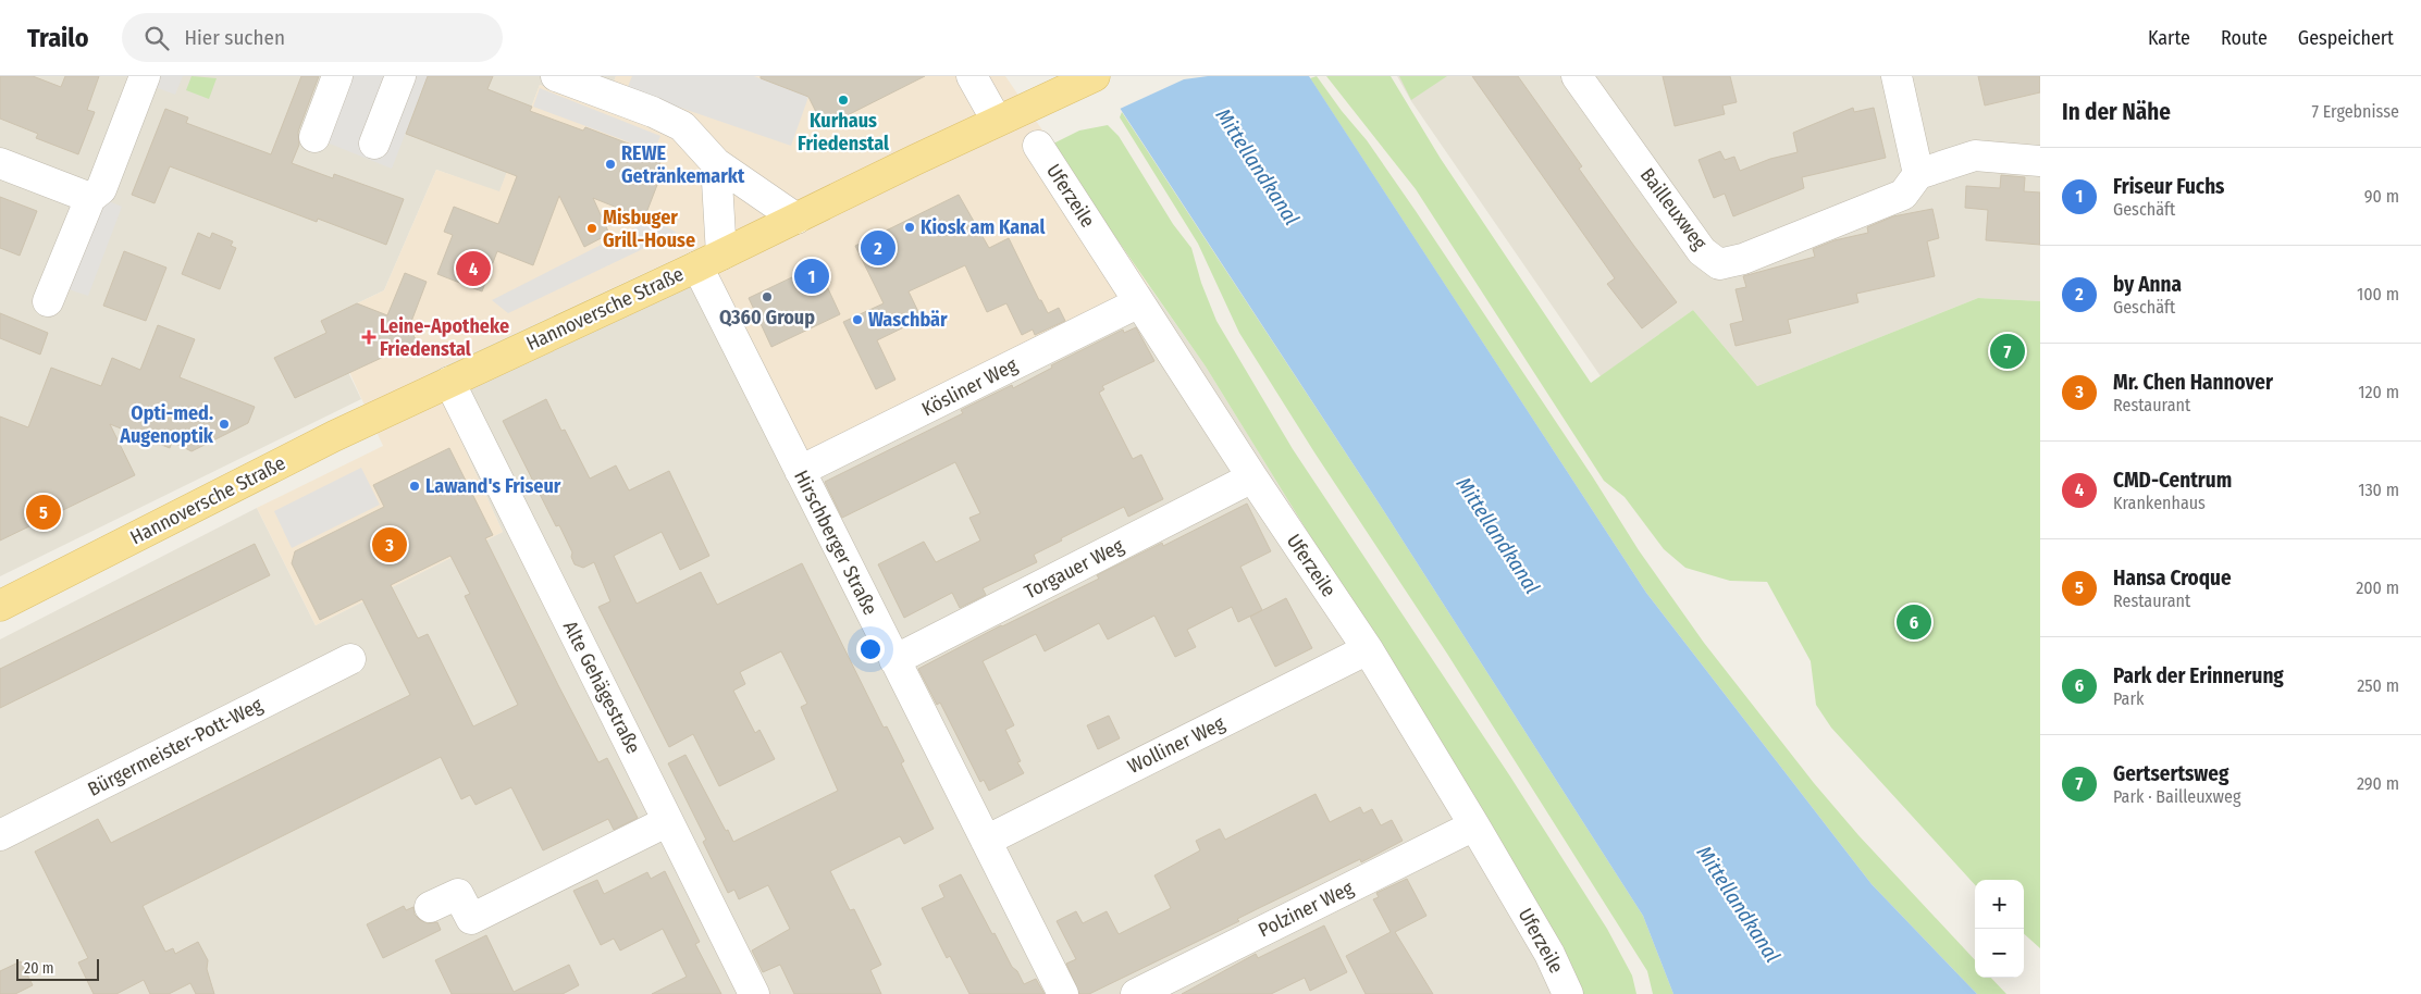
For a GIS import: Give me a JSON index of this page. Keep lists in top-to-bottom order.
{
  "streets": {
    "main road": ["Hannoversche Straße"],
    "street": [
      "Uferzeile",
      "Bailleuxweg",
      "Kösliner Weg",
      "Hirschberger Straße",
      "Torgauer Weg",
      "Alte Gehägestraße",
      "Wolliner Weg",
      "Bürgermeister-Pott-Weg",
      "Polziner Weg"
    ]
  },
  "crossings": [
    ["Uferzeile", "Kösliner Weg"],
    ["Uferzeile", "Torgauer Weg"],
    ["Uferzeile", "Wolliner Weg"],
    ["Uferzeile", "Polziner Weg"],
    ["Hannoversche Straße", "Hirschberger Straße"],
    ["Hannoversche Straße", "Alte Gehägestraße"],
    ["Kösliner Weg", "Hirschberger Straße"],
    ["Hirschberger Straße", "Torgauer Weg"],
    ["Hirschberger Straße", "Wolliner Weg"]
  ],
  "water": ["Mittellandkanal"],
  "places": {
    "other": [
      "Kurhaus Friedenstal",
      "REWE Getränkemarkt",
      "Kiosk am Kanal",
      "Misbuger Grill-House",
      "Q360 Group",
      "Waschbär",
      "Opti-med. Augenoptik",
      "Lawand's Friseur"
    ],
    "health": ["Leine-Apotheke Friedenstal"]
  },
  "scale_bar": "20 m",
  "page": {
    "header": "Trailo",
    "search": "Hier suchen",
    "nav": ["Karte", "Route", "Gespeichert"],
    "heading": ["In der Nähe", "7 Ergebnisse"],
    "list": [
      {
        "mark": "1",
        "name": "Friseur Fuchs",
        "note": "Geschäft",
        "value": "90 m"
      },
      {
        "mark": "2",
        "name": "by Anna",
        "note": "Geschäft",
        "value": "100 m"
      },
      {
        "mark": "3",
        "name": "Mr. Chen Hannover",
        "note": "Restaurant",
        "value": "120 m"
      },
      {
        "mark": "4",
        "name": "CMD-Centrum",
        "note": "Krankenhaus",
        "value": "130 m"
      },
      {
        "mark": "5",
        "name": "Hansa Croque",
        "note": "Restaurant",
        "value": "200 m"
      },
      {
        "mark": "6",
        "name": "Park der Erinnerung",
        "note": "Park",
        "value": "250 m"
      },
      {
        "mark": "7",
        "name": "Gertsertsweg",
        "note": "Park · Bailleuxweg",
        "value": "290 m"
      }
    ],
    "pins": [
      "2",
      "4",
      "1",
      "7",
      "5",
      "3",
      "6"
    ],
    "map_buttons": ["+", "−"],
    "scale": "20 m"
  }
}
